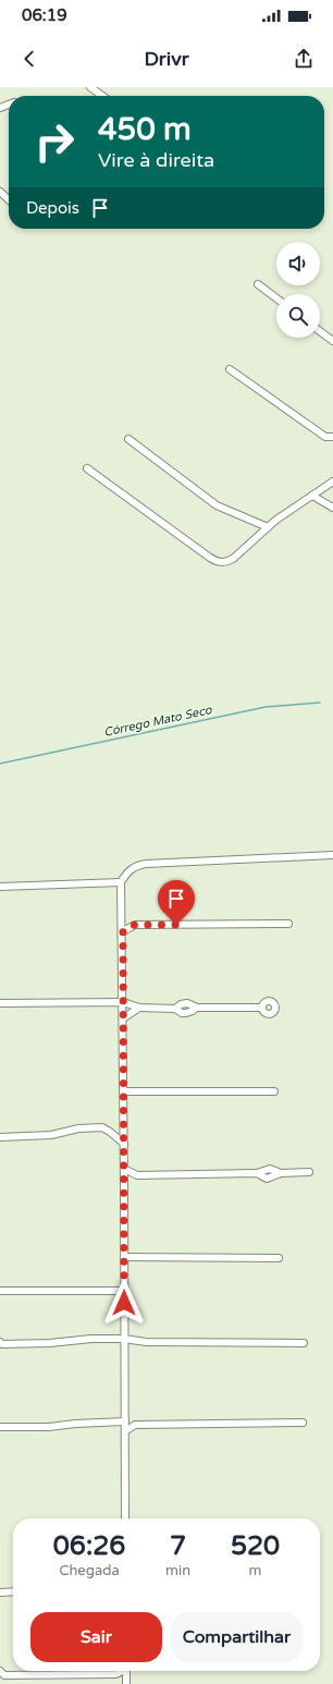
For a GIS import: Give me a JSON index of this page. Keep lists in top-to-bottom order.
{
  "water": ["Córrego Mato Seco"],
  "page": {
    "status": "06:19",
    "header": "Drivr",
    "turn": ["450 m", "Vire à direita"],
    "then": "Depois",
    "eta": [
      "06:26",
      "Chegada",
      "7",
      "min",
      "520",
      "m"
    ],
    "buttons": ["Sair", "Compartilhar"]
  }
}
